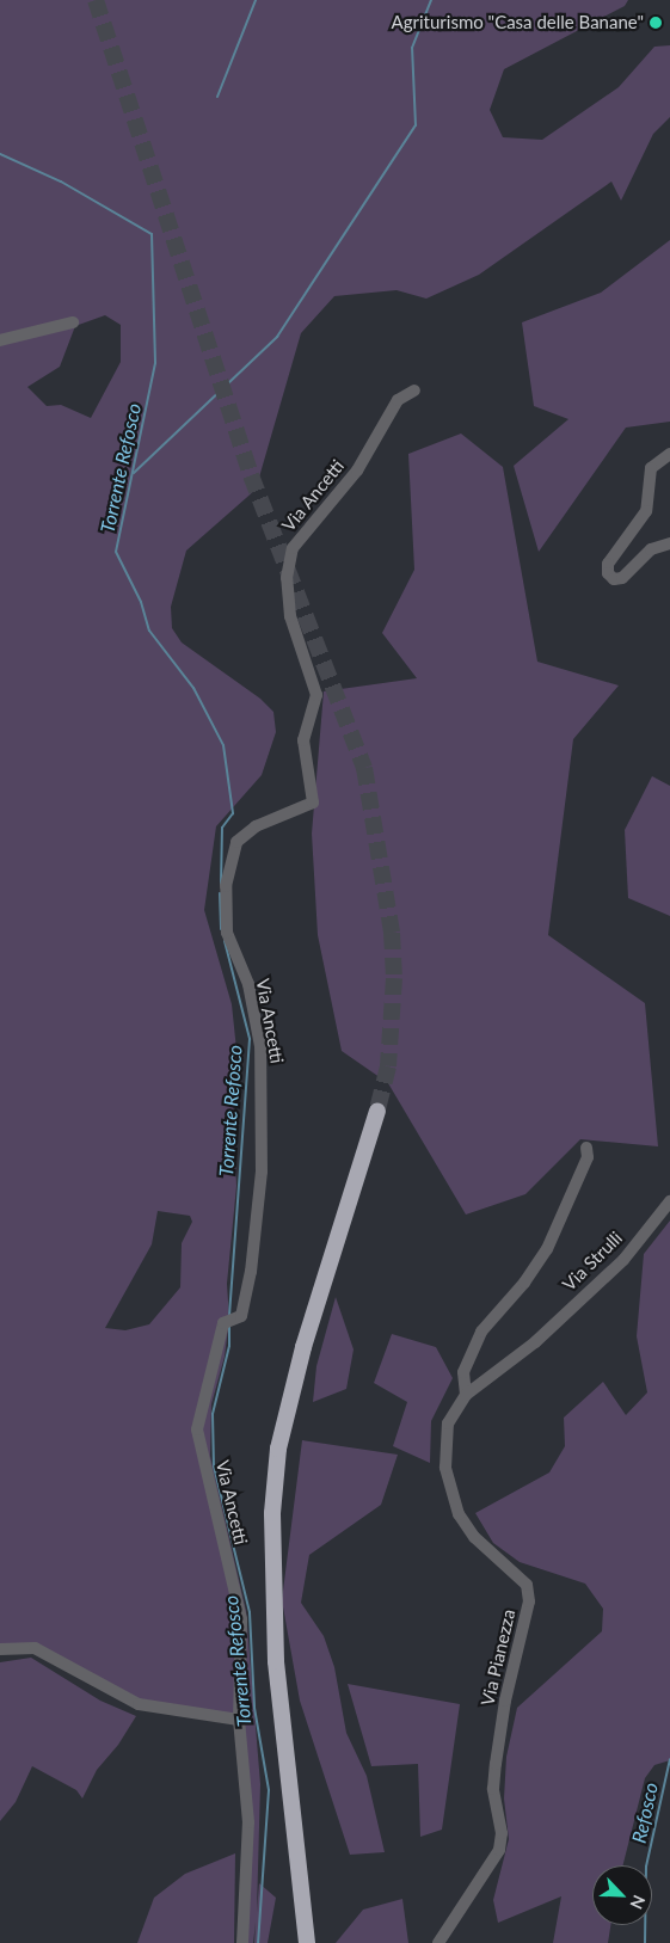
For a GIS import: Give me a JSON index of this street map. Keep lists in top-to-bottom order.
{
  "streets": {
    "street": ["Via Ancetti", "Via Strulli", "Via Pianezza"]
  },
  "crossings": [
    ["Via Strulli", "Via Pianezza"]
  ],
  "water": ["Torrente Refosco", "Refosco"],
  "places": ["Agriturismo \"Casa delle Banane\""],
  "north": "bottom right"
}
